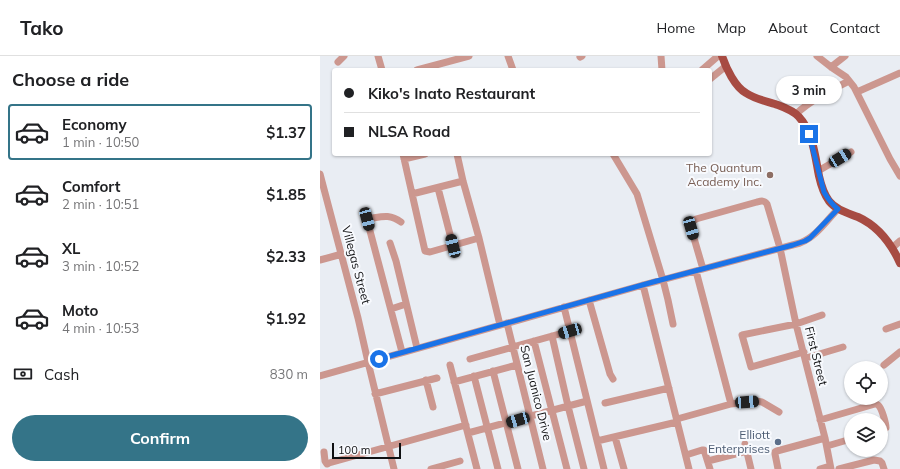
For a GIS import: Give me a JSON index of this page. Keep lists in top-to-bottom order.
{
  "streets": {
    "street": ["Villegas Street", "First Street", "San Juanico Drive"]
  },
  "places": ["The Quantum Academy Inc.", "Elliott Enterprises"],
  "scale_bar": "100 m",
  "page": {
    "header": "Tako",
    "nav": [
      "Home",
      "Map",
      "About",
      "Contact"
    ],
    "heading": "Choose a ride",
    "banner": ["Kiko's Inato Restaurant", "NLSA Road"],
    "bubble": "3 min",
    "list": [
      {
        "name": "Economy",
        "note": "1 min · 10:50",
        "value": "$1.37"
      },
      {
        "name": "Comfort",
        "note": "2 min · 10:51",
        "value": "$1.85"
      },
      {
        "name": "XL",
        "note": "3 min · 10:52",
        "value": "$2.33"
      },
      {
        "name": "Moto",
        "note": "4 min · 10:53",
        "value": "$1.92"
      }
    ],
    "pay": ["Cash", "830 m"],
    "buttons": "Confirm",
    "scale": "100 m"
  }
}
